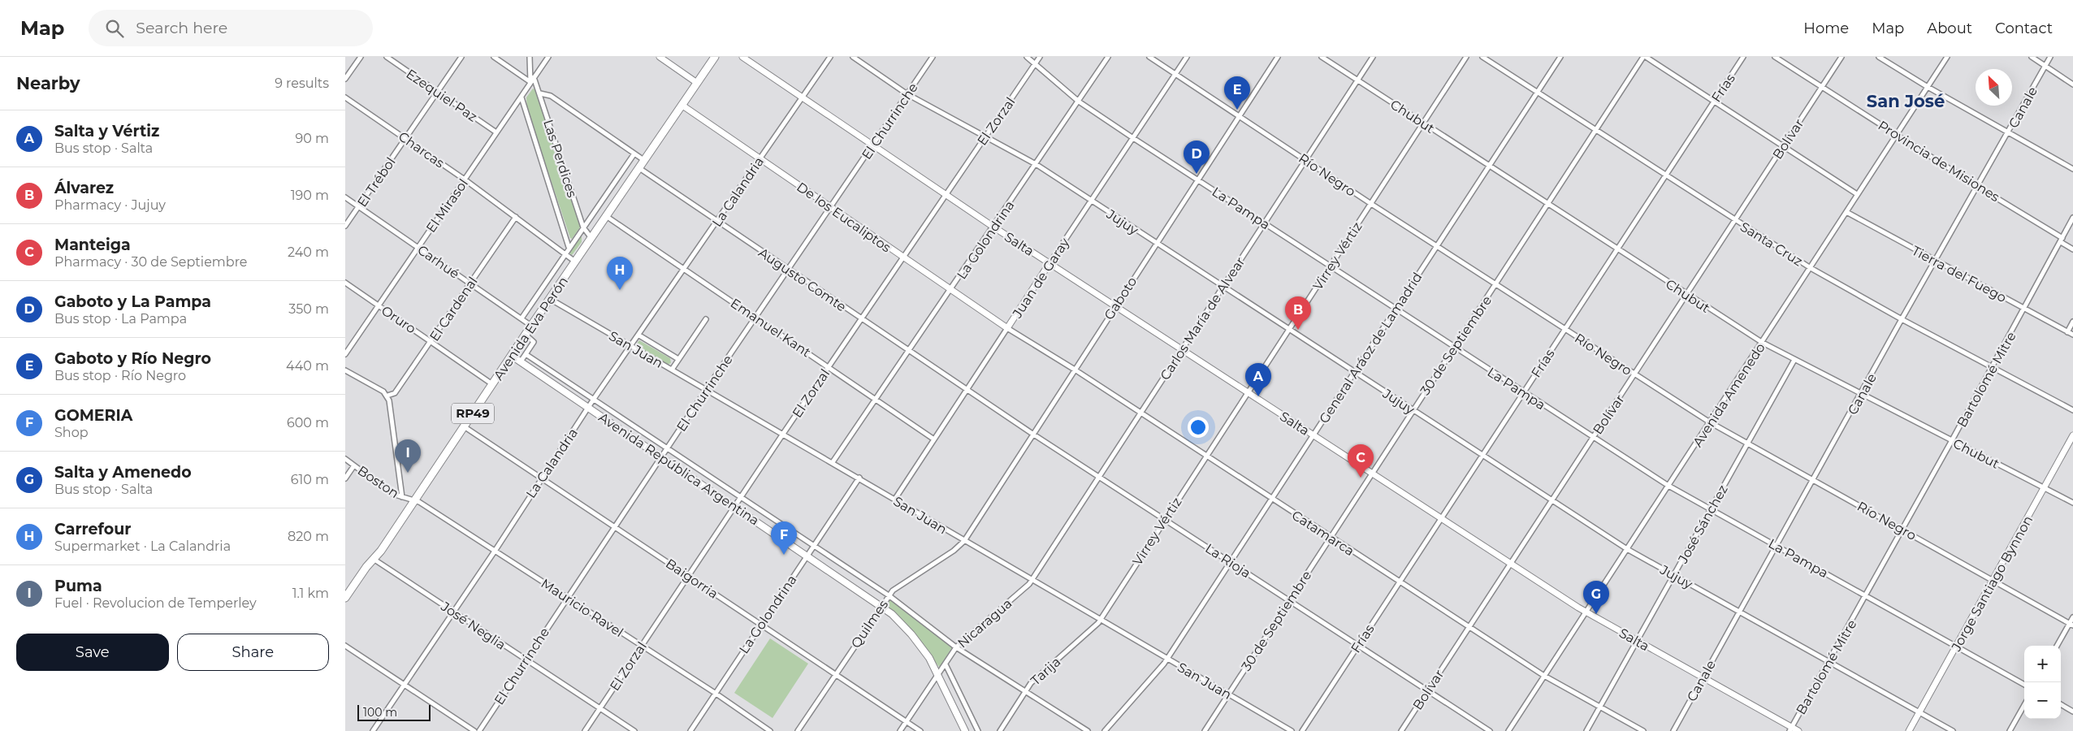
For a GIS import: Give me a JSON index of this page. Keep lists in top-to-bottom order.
{
  "streets": {
    "main road": ["Avenida Eva Perón", "RP49", "Avenida República Argentina"],
    "street": [
      "Frías",
      "Ezequiel Paz",
      "Canale",
      "Chubut",
      "El Churrinche",
      "El Zorzal",
      "Bolívar",
      "Charcas",
      "Las Perdices",
      "Provincia de Misiones",
      "Río Negro",
      "El Trébol",
      "La Calandria",
      "El Mirasol",
      "La Pampa",
      "De los Eucaliptos",
      "Jujuy",
      "La Golondrina",
      "Salta",
      "Santa Cruz",
      "Virrey Vértiz",
      "Carhué",
      "Tierra del Fuego",
      "Juan de Garay",
      "Augusto Comte",
      "Gaboto",
      "El Cardenal",
      "Carlos María de Alvear",
      "Oruro",
      "Emanuel Kant",
      "30 de Septiembre",
      "General Aráoz de Lamadrid",
      "San Juan",
      "Bartolomé Mitre",
      "Avenida Amenedo",
      "Boston",
      "José Sánchez",
      "Catamarca",
      "La Rioja",
      "Baigorria",
      "Jorge Santiago Bynnon",
      "Mauricio Ravel",
      "Nicaragua",
      "Quilmes",
      "José Neglia",
      "Tarija"
    ]
  },
  "crossings": [
    ["Frías", "Chubut"],
    ["Frías", "Río Negro"],
    ["Frías", "La Pampa"],
    ["Frías", "Jujuy"],
    ["Frías", "Salta"],
    ["Frías", "Santa Cruz"],
    ["Frías", "Catamarca"],
    ["Frías", "La Rioja"],
    ["Ezequiel Paz", "El Trébol"],
    ["Ezequiel Paz", "El Mirasol"],
    ["Canale", "Chubut"],
    ["Canale", "Provincia de Misiones"],
    ["Canale", "Río Negro"],
    ["Canale", "La Pampa"],
    ["Canale", "Jujuy"],
    ["Canale", "Salta"],
    ["Canale", "Santa Cruz"],
    ["Canale", "Tierra del Fuego"],
    ["Chubut", "Bolívar"],
    ["Chubut", "Virrey Vértiz"],
    ["Chubut", "Carlos María de Alvear"],
    ["Chubut", "30 de Septiembre"],
    ["Chubut", "General Aráoz de Lamadrid"],
    ["Chubut", "Bartolomé Mitre"],
    ["Chubut", "Avenida Amenedo"],
    ["Chubut", "José Sánchez"],
    ["Chubut", "Jorge Santiago Bynnon"],
    ["El Churrinche", "De los Eucaliptos"],
    ["El Churrinche", "Jujuy"],
    ["El Churrinche", "Salta"],
    ["El Churrinche", "Augusto Comte"],
    ["El Churrinche", "Emanuel Kant"],
    ["El Churrinche", "San Juan"],
    ["El Churrinche", "Avenida República Argentina"],
    ["El Churrinche", "Baigorria"],
    ["El Churrinche", "Mauricio Ravel"],
    ["El Churrinche", "José Neglia"],
    ["El Zorzal", "La Pampa"],
    ["El Zorzal", "De los Eucaliptos"],
    ["El Zorzal", "Jujuy"],
    ["El Zorzal", "Salta"],
    ["El Zorzal", "Augusto Comte"],
    ["El Zorzal", "Emanuel Kant"],
    ["El Zorzal", "San Juan"],
    ["El Zorzal", "Avenida República Argentina"],
    ["El Zorzal", "Baigorria"],
    ["El Zorzal", "Mauricio Ravel"],
    ["El Zorzal", "José Neglia"],
    ["Bolívar", "Provincia de Misiones"],
    ["Bolívar", "Río Negro"],
    ["Bolívar", "La Pampa"],
    ["Bolívar", "Jujuy"],
    ["Bolívar", "Salta"],
    ["Bolívar", "Santa Cruz"],
    ["Bolívar", "Catamarca"],
    ["Bolívar", "La Rioja"],
    ["Charcas", "El Trébol"],
    ["Charcas", "El Mirasol"],
    ["Charcas", "El Cardenal"],
    ["Charcas", "Avenida Eva Perón"],
    ["Las Perdices", "El Mirasol"],
    ["Las Perdices", "Avenida Eva Perón"],
    ["Provincia de Misiones", "Bartolomé Mitre"],
    ["Provincia de Misiones", "Avenida Amenedo"],
    ["Río Negro", "Virrey Vértiz"],
    ["Río Negro", "Juan de Garay"],
    ["Río Negro", "Gaboto"],
    ["Río Negro", "Carlos María de Alvear"],
    ["Río Negro", "30 de Septiembre"],
    ["Río Negro", "General Aráoz de Lamadrid"],
    ["Río Negro", "Bartolomé Mitre"],
    ["Río Negro", "Avenida Amenedo"],
    ["Río Negro", "José Sánchez"],
    ["Río Negro", "Jorge Santiago Bynnon"],
    ["El Trébol", "Carhué"],
    ["La Calandria", "De los Eucaliptos"],
    ["La Calandria", "Salta"],
    ["La Calandria", "Augusto Comte"],
    ["La Calandria", "Emanuel Kant"],
    ["La Calandria", "San Juan"],
    ["La Calandria", "Avenida República Argentina"],
    ["La Calandria", "Baigorria"],
    ["La Calandria", "Mauricio Ravel"],
    ["La Calandria", "José Neglia"],
    ["El Mirasol", "Carhué"],
    ["El Mirasol", "Oruro"],
    ["La Pampa", "La Golondrina"],
    ["La Pampa", "Virrey Vértiz"],
    ["La Pampa", "Juan de Garay"],
    ["La Pampa", "Gaboto"],
    ["La Pampa", "Carlos María de Alvear"],
    ["La Pampa", "30 de Septiembre"],
    ["La Pampa", "General Aráoz de Lamadrid"],
    ["La Pampa", "Bartolomé Mitre"],
    ["La Pampa", "Avenida Amenedo"],
    ["La Pampa", "José Sánchez"],
    ["La Pampa", "Jorge Santiago Bynnon"],
    ["De los Eucaliptos", "La Golondrina"],
    ["De los Eucaliptos", "Juan de Garay"],
    ["De los Eucaliptos", "Avenida Eva Perón"],
    ["De los Eucaliptos", "Catamarca"],
    ["Jujuy", "La Golondrina"],
    ["Jujuy", "Virrey Vértiz"],
    ["Jujuy", "Juan de Garay"],
    ["Jujuy", "Gaboto"],
    ["Jujuy", "Carlos María de Alvear"],
    ["Jujuy", "30 de Septiembre"],
    ["Jujuy", "General Aráoz de Lamadrid"],
    ["Jujuy", "Bartolomé Mitre"],
    ["Jujuy", "Avenida Amenedo"],
    ["Jujuy", "José Sánchez"],
    ["Jujuy", "Jorge Santiago Bynnon"],
    ["La Golondrina", "Salta"],
    ["La Golondrina", "Augusto Comte"],
    ["La Golondrina", "Emanuel Kant"],
    ["La Golondrina", "San Juan"],
    ["La Golondrina", "Avenida República Argentina"],
    ["La Golondrina", "Baigorria"],
    ["La Golondrina", "Mauricio Ravel"],
    ["Salta", "Virrey Vértiz"],
    ["Salta", "Juan de Garay"],
    ["Salta", "Gaboto"],
    ["Salta", "Carlos María de Alvear"],
    ["Salta", "30 de Septiembre"],
    ["Salta", "General Aráoz de Lamadrid"],
    ["Salta", "Bartolomé Mitre"],
    ["Salta", "Avenida Amenedo"],
    ["Salta", "José Sánchez"],
    ["Santa Cruz", "30 de Septiembre"],
    ["Santa Cruz", "General Aráoz de Lamadrid"],
    ["Santa Cruz", "Bartolomé Mitre"],
    ["Santa Cruz", "Avenida Amenedo"],
    ["Virrey Vértiz", "San Juan"],
    ["Virrey Vértiz", "Catamarca"],
    ["Virrey Vértiz", "La Rioja"],
    ["Virrey Vértiz", "Tarija"],
    ["Carhué", "El Cardenal"],
    ["Carhué", "Avenida Eva Perón"],
    ["Tierra del Fuego", "Bartolomé Mitre"],
    ["Tierra del Fuego", "Avenida Amenedo"],
    ["Juan de Garay", "Augusto Comte"],
    ["Juan de Garay", "Emanuel Kant"],
    ["Juan de Garay", "San Juan"],
    ["Juan de Garay", "Catamarca"],
    ["Juan de Garay", "La Rioja"],
    ["Augusto Comte", "Avenida Eva Perón"],
    ["Augusto Comte", "La Rioja"],
    ["Gaboto", "San Juan"],
    ["Gaboto", "Catamarca"],
    ["Gaboto", "La Rioja"],
    ["Gaboto", "Quilmes"],
    ["El Cardenal", "Oruro"],
    ["Carlos María de Alvear", "San Juan"],
    ["Carlos María de Alvear", "Catamarca"],
    ["Carlos María de Alvear", "La Rioja"],
    ["Carlos María de Alvear", "Nicaragua"],
    ["Oruro", "Avenida Eva Perón"],
    ["Emanuel Kant", "Avenida Eva Perón"],
    ["Avenida Eva Perón", "San Juan"],
    ["Avenida Eva Perón", "Avenida República Argentina"],
    ["Avenida Eva Perón", "Boston"],
    ["Avenida Eva Perón", "Baigorria"],
    ["Avenida Eva Perón", "Mauricio Ravel"],
    ["Avenida Eva Perón", "José Neglia"],
    ["30 de Septiembre", "San Juan"],
    ["30 de Septiembre", "Catamarca"],
    ["30 de Septiembre", "La Rioja"],
    ["General Aráoz de Lamadrid", "San Juan"],
    ["General Aráoz de Lamadrid", "Catamarca"],
    ["General Aráoz de Lamadrid", "La Rioja"],
    ["San Juan", "Nicaragua"],
    ["San Juan", "Quilmes"],
    ["San Juan", "Tarija"],
    ["Avenida Amenedo", "Catamarca"],
    ["Avenida República Argentina", "Nicaragua"],
    ["Avenida República Argentina", "Quilmes"],
    ["Avenida República Argentina", "Tarija"],
    ["Boston", "Mauricio Ravel"],
    ["José Sánchez", "Catamarca"],
    ["Baigorria", "Nicaragua"],
    ["Baigorria", "Quilmes"]
  ],
  "districts": ["San José"],
  "scale_bar": "100 m",
  "north": "top left",
  "page": {
    "header": "Map",
    "search": "Search here",
    "nav": [
      "Home",
      "Map",
      "About",
      "Contact"
    ],
    "heading": ["Nearby", "9 results"],
    "pins": [
      "E",
      "D",
      "H",
      "B",
      "A",
      "I",
      "C",
      "F",
      "G"
    ],
    "list": [
      {
        "mark": "A",
        "name": "Salta y Vértiz",
        "note": "Bus stop · Salta",
        "value": "90 m"
      },
      {
        "mark": "B",
        "name": "Álvarez",
        "note": "Pharmacy · Jujuy",
        "value": "190 m"
      },
      {
        "mark": "C",
        "name": "Manteiga",
        "note": "Pharmacy · 30 de Septiembre",
        "value": "240 m"
      },
      {
        "mark": "D",
        "name": "Gaboto y La Pampa",
        "note": "Bus stop · La Pampa",
        "value": "350 m"
      },
      {
        "mark": "E",
        "name": "Gaboto y Río Negro",
        "note": "Bus stop · Río Negro",
        "value": "440 m"
      },
      {
        "mark": "F",
        "name": "GOMERIA",
        "note": "Shop",
        "value": "600 m"
      },
      {
        "mark": "G",
        "name": "Salta y Amenedo",
        "note": "Bus stop · Salta",
        "value": "610 m"
      },
      {
        "mark": "H",
        "name": "Carrefour",
        "note": "Supermarket · La Calandria",
        "value": "820 m"
      },
      {
        "mark": "I",
        "name": "Puma",
        "note": "Fuel · Revolucion de Temperley",
        "value": "1.1 km"
      }
    ],
    "buttons": ["Save", "Share"],
    "map_buttons": ["+", "−"],
    "scale": "100 m"
  }
}
